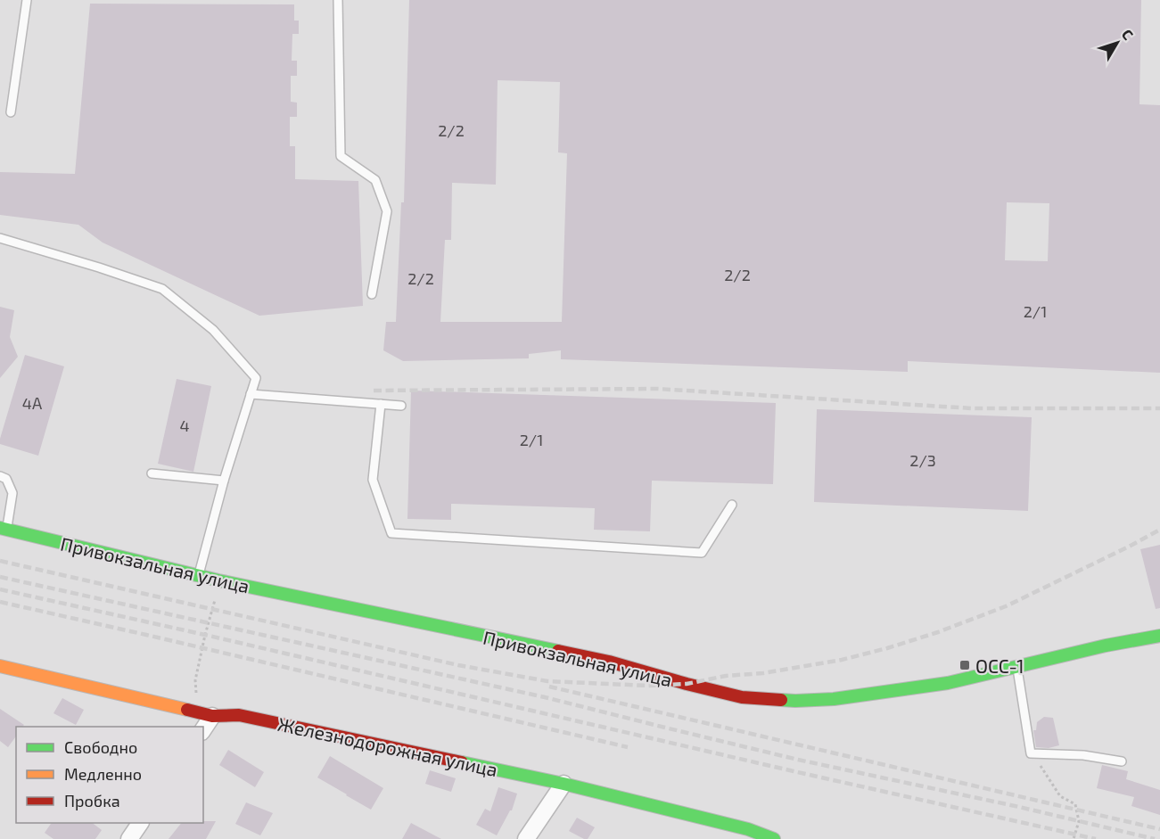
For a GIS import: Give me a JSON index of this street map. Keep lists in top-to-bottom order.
{
  "streets": {
    "main road": ["Привокзальная улица", "Железнодорожная улица"]
  },
  "places": {
    "transit": ["ОСС-1"]
  },
  "house_numbers": [
    "2/2",
    "2/2",
    "2/2",
    "2/1",
    "4А",
    "4",
    "2/1",
    "2/3"
  ],
  "legend": ["Свободно", "Медленно", "Пробка"],
  "north": "top right"
}
